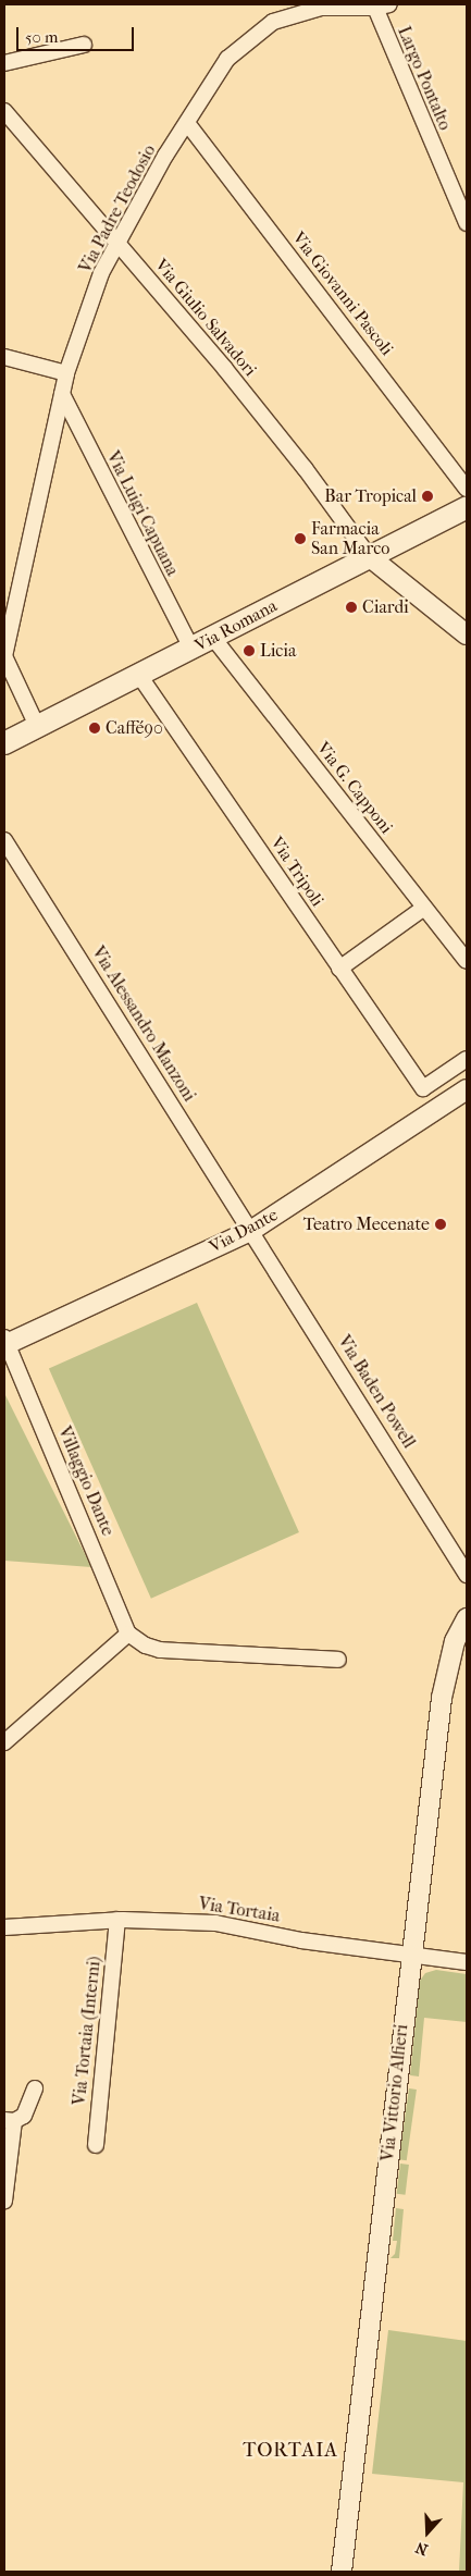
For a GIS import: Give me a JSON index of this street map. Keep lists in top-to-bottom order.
{
  "streets": {
    "main road": ["Via Romana"],
    "street": [
      "Largo Pontalto",
      "Via Padre Teodosio",
      "Via Giovanni Pascoli",
      "Via Giulio Salvadori",
      "Via Luigi Capuana",
      "Via G. Capponi",
      "Via Tripoli",
      "Via Alessandro Manzoni",
      "Via Dante",
      "Via Baden Powell",
      "Villaggio Dante",
      "Via Tortaia",
      "Via Tortaia (Interni)",
      "Via Vittorio Alfieri"
    ]
  },
  "crossings": [
    ["Largo Pontalto", "Via Padre Teodosio"],
    ["Via Padre Teodosio", "Via Giovanni Pascoli"],
    ["Via Padre Teodosio", "Via Giulio Salvadori"],
    ["Via Padre Teodosio", "Via Luigi Capuana"],
    ["Via Giulio Salvadori", "Via Romana"],
    ["Via Luigi Capuana", "Via Romana"],
    ["Via Romana", "Via G. Capponi"],
    ["Via Romana", "Via Tripoli"],
    ["Via Alessandro Manzoni", "Via Dante"],
    ["Via Alessandro Manzoni", "Via Baden Powell"],
    ["Via Dante", "Via Baden Powell"],
    ["Via Dante", "Villaggio Dante"],
    ["Via Tortaia", "Via Tortaia (Interni)"],
    ["Via Tortaia", "Via Vittorio Alfieri"]
  ],
  "districts": ["TORTAIA"],
  "places": [
    "Bar Tropical",
    "Farmacia San Marco",
    "Ciardi",
    "Licia",
    "Caffé90",
    "Teatro Mecenate"
  ],
  "scale_bar": "50 m",
  "north": "bottom"
}
